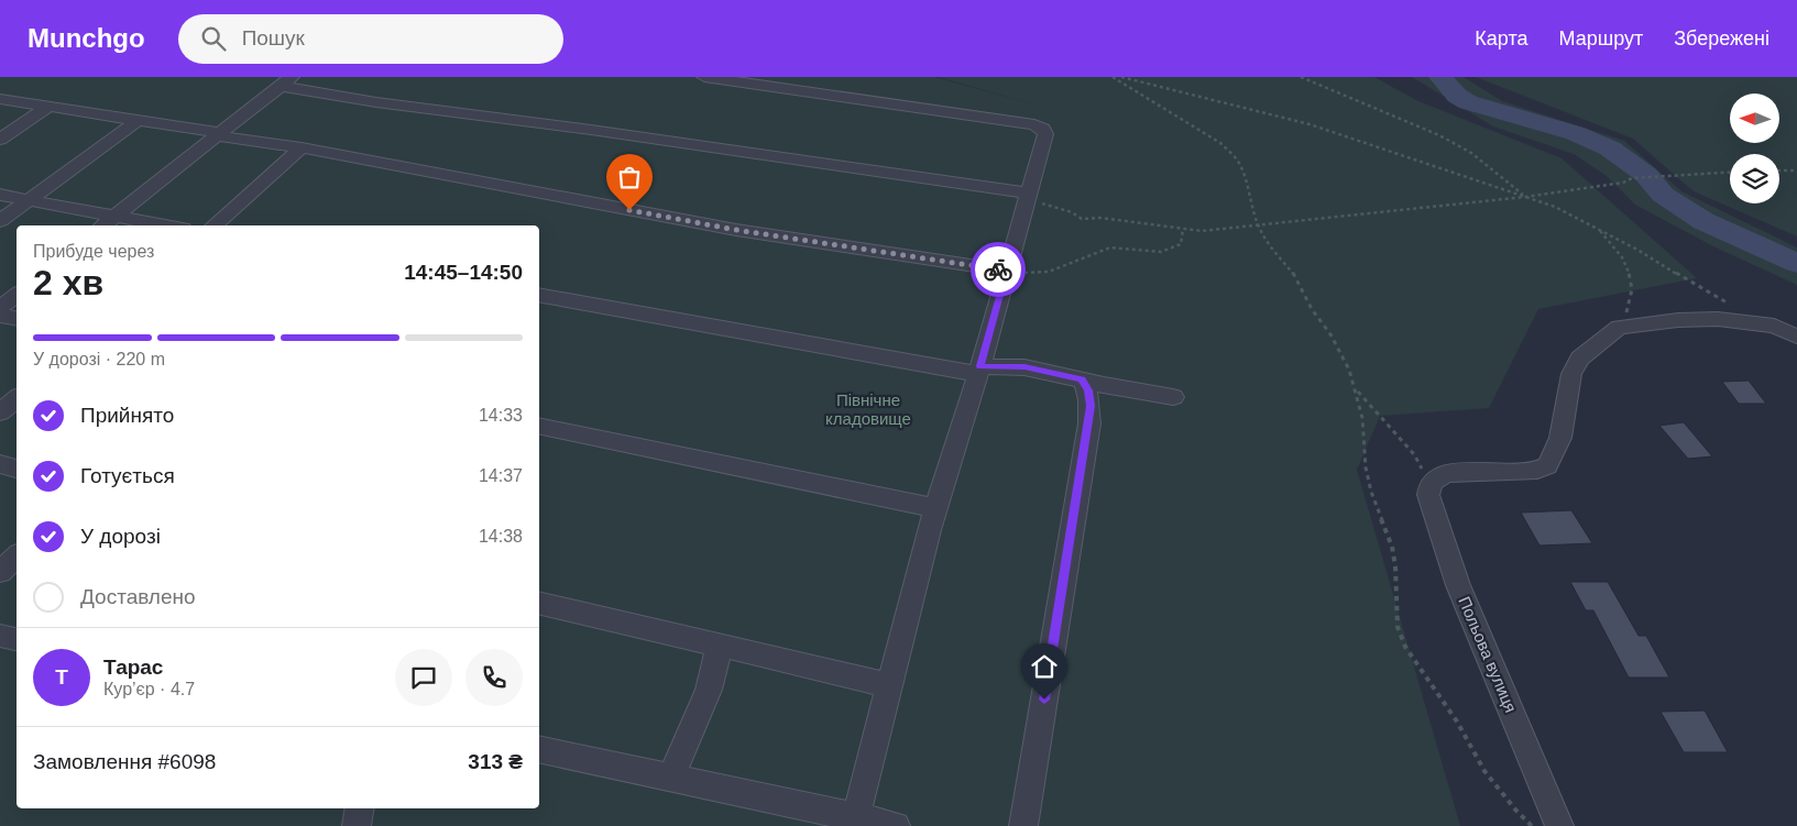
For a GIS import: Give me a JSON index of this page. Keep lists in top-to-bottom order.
{
  "streets": {
    "street": ["Польова вулиця"]
  },
  "parks": ["Північне кладовище"],
  "north": "left",
  "page": {
    "header": "Munchgo",
    "search": "Пошук",
    "nav": ["Карта", "Маршрут", "Збережені"],
    "heading": ["2 хв", "Прибуде через", "14:45–14:50"],
    "panel": [
      "Тарас",
      "Кур’єр · 4.7",
      "Замовлення #6098",
      "313 ₴"
    ],
    "bar": "У дорозі · 220 m",
    "list": [
      ["Прийнято", "14:33"],
      ["Готується", "14:37"],
      ["У дорозі", "14:38"],
      "Доставлено"
    ],
    "round": "Т"
  }
}
